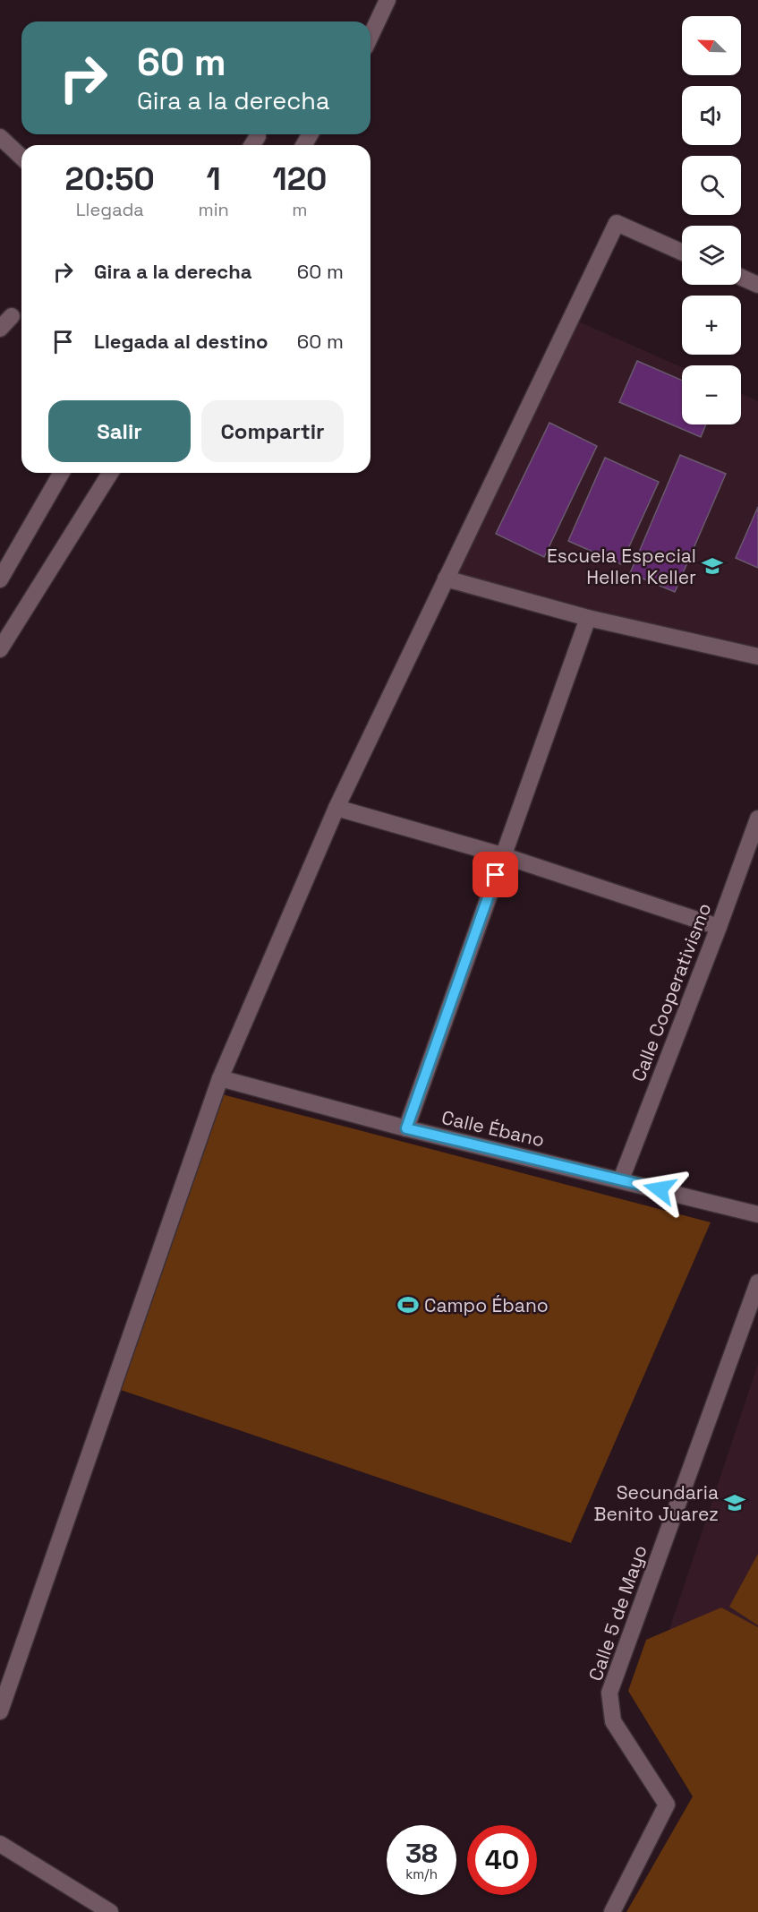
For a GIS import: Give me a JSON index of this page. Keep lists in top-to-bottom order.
{
  "streets": {
    "street": ["Calle Cooperativismo", "Calle Ébano", "Calle 5 de Mayo"]
  },
  "crossings": [
    ["Calle Cooperativismo", "Calle Ébano"]
  ],
  "places": {
    "school or university": ["Escuela Especial Hellen Keller", "Secundaria Benito Juarez"],
    "sports": ["Campo Ébano"]
  },
  "north": "top left",
  "page": {
    "map_buttons": ["+", "−"],
    "turn": ["60 m", "Gira a la derecha"],
    "eta": [
      "20:50",
      "Llegada",
      "1",
      "min",
      "120",
      "m"
    ],
    "list": [
      {
        "name": "Gira a la derecha",
        "value": "60 m"
      },
      {
        "name": "Llegada al destino",
        "value": "60 m"
      }
    ],
    "buttons": ["Salir", "Compartir"],
    "speed": "38 km/h",
    "limit": "40"
  }
}
